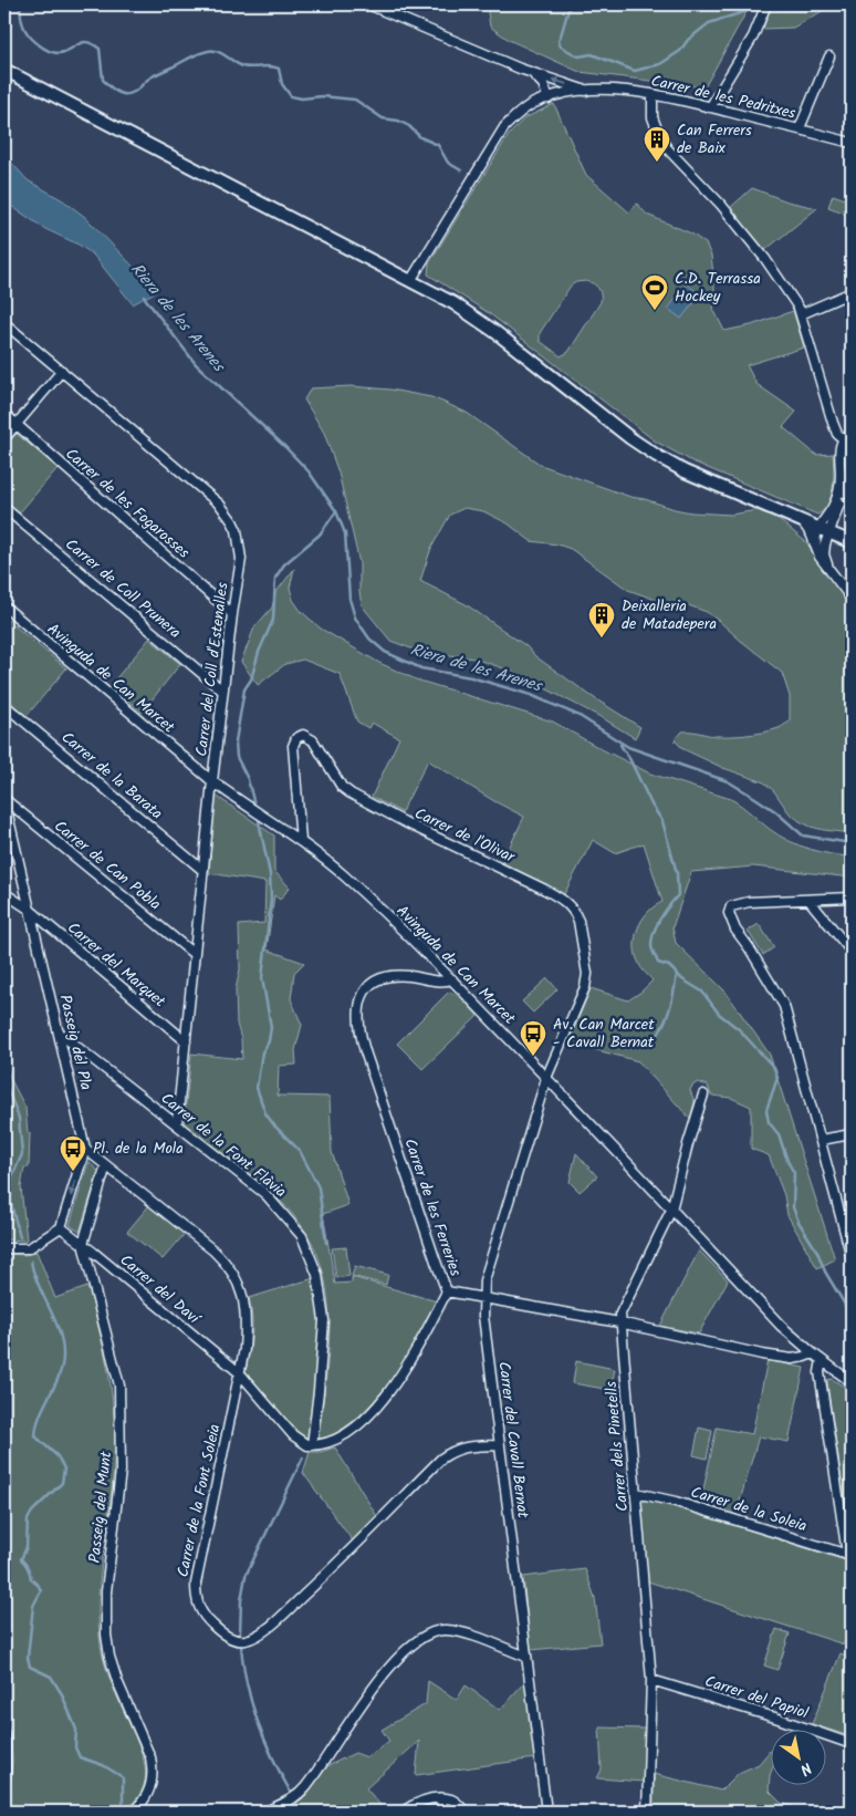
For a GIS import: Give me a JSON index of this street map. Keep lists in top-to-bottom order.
{
  "streets": {
    "street": [
      "Carrer de les Pedritxes",
      "Carrer de les Fogarosses",
      "Carrer de Coll Prunera",
      "Carrer del Coll d'Estenalles",
      "Avinguda de Can Marcet",
      "Carrer de la Barata",
      "Carrer de l'Olivar",
      "Carrer de Can Pobla",
      "Carrer del Marquet",
      "Passeig del Pla",
      "Carrer de la Font Flàvia",
      "Carrer de les Ferreries",
      "Carrer del Daví",
      "Carrer del Cavall Bernat",
      "Carrer dels Pinetells",
      "Carrer de la Font Soleia",
      "Passeig del Munt",
      "Carrer de la Soleia",
      "Carrer del Papiol"
    ]
  },
  "crossings": [
    ["Carrer de les Fogarosses", "Carrer del Coll d'Estenalles"],
    ["Carrer de Coll Prunera", "Carrer del Coll d'Estenalles"],
    ["Carrer del Coll d'Estenalles", "Avinguda de Can Marcet"],
    ["Carrer del Coll d'Estenalles", "Carrer de la Barata"],
    ["Carrer del Coll d'Estenalles", "Carrer de Can Pobla"],
    ["Carrer del Coll d'Estenalles", "Carrer del Marquet"],
    ["Carrer del Coll d'Estenalles", "Carrer de la Font Flàvia"],
    ["Avinguda de Can Marcet", "Carrer de l'Olivar"],
    ["Avinguda de Can Marcet", "Carrer de les Ferreries"],
    ["Avinguda de Can Marcet", "Carrer del Cavall Bernat"],
    ["Avinguda de Can Marcet", "Carrer dels Pinetells"],
    ["Carrer de l'Olivar", "Carrer del Cavall Bernat"],
    ["Carrer de Can Pobla", "Passeig del Pla"],
    ["Carrer del Marquet", "Passeig del Pla"],
    ["Passeig del Pla", "Carrer de la Font Flàvia"],
    ["Passeig del Pla", "Carrer de la Font Soleia"],
    ["Carrer de la Font Flàvia", "Carrer del Daví"],
    ["Carrer de les Ferreries", "Carrer del Cavall Bernat"],
    ["Carrer de les Ferreries", "Carrer dels Pinetells"],
    ["Carrer del Daví", "Carrer de la Font Soleia"],
    ["Carrer del Daví", "Passeig del Munt"],
    ["Carrer del Cavall Bernat", "Carrer de la Font Soleia"],
    ["Carrer dels Pinetells", "Carrer de la Soleia"],
    ["Carrer dels Pinetells", "Carrer del Papiol"]
  ],
  "water": ["Riera de les Arenes"],
  "places": {
    "building": ["Can Ferrers de Baix", "Deixalleria de Matadepera"],
    "sports": ["C.D. Terrassa Hockey"],
    "bus stop": ["Av. Can Marcet - Cavall Bernat", "Pl. de la Mola"]
  },
  "north": "bottom right"
}
